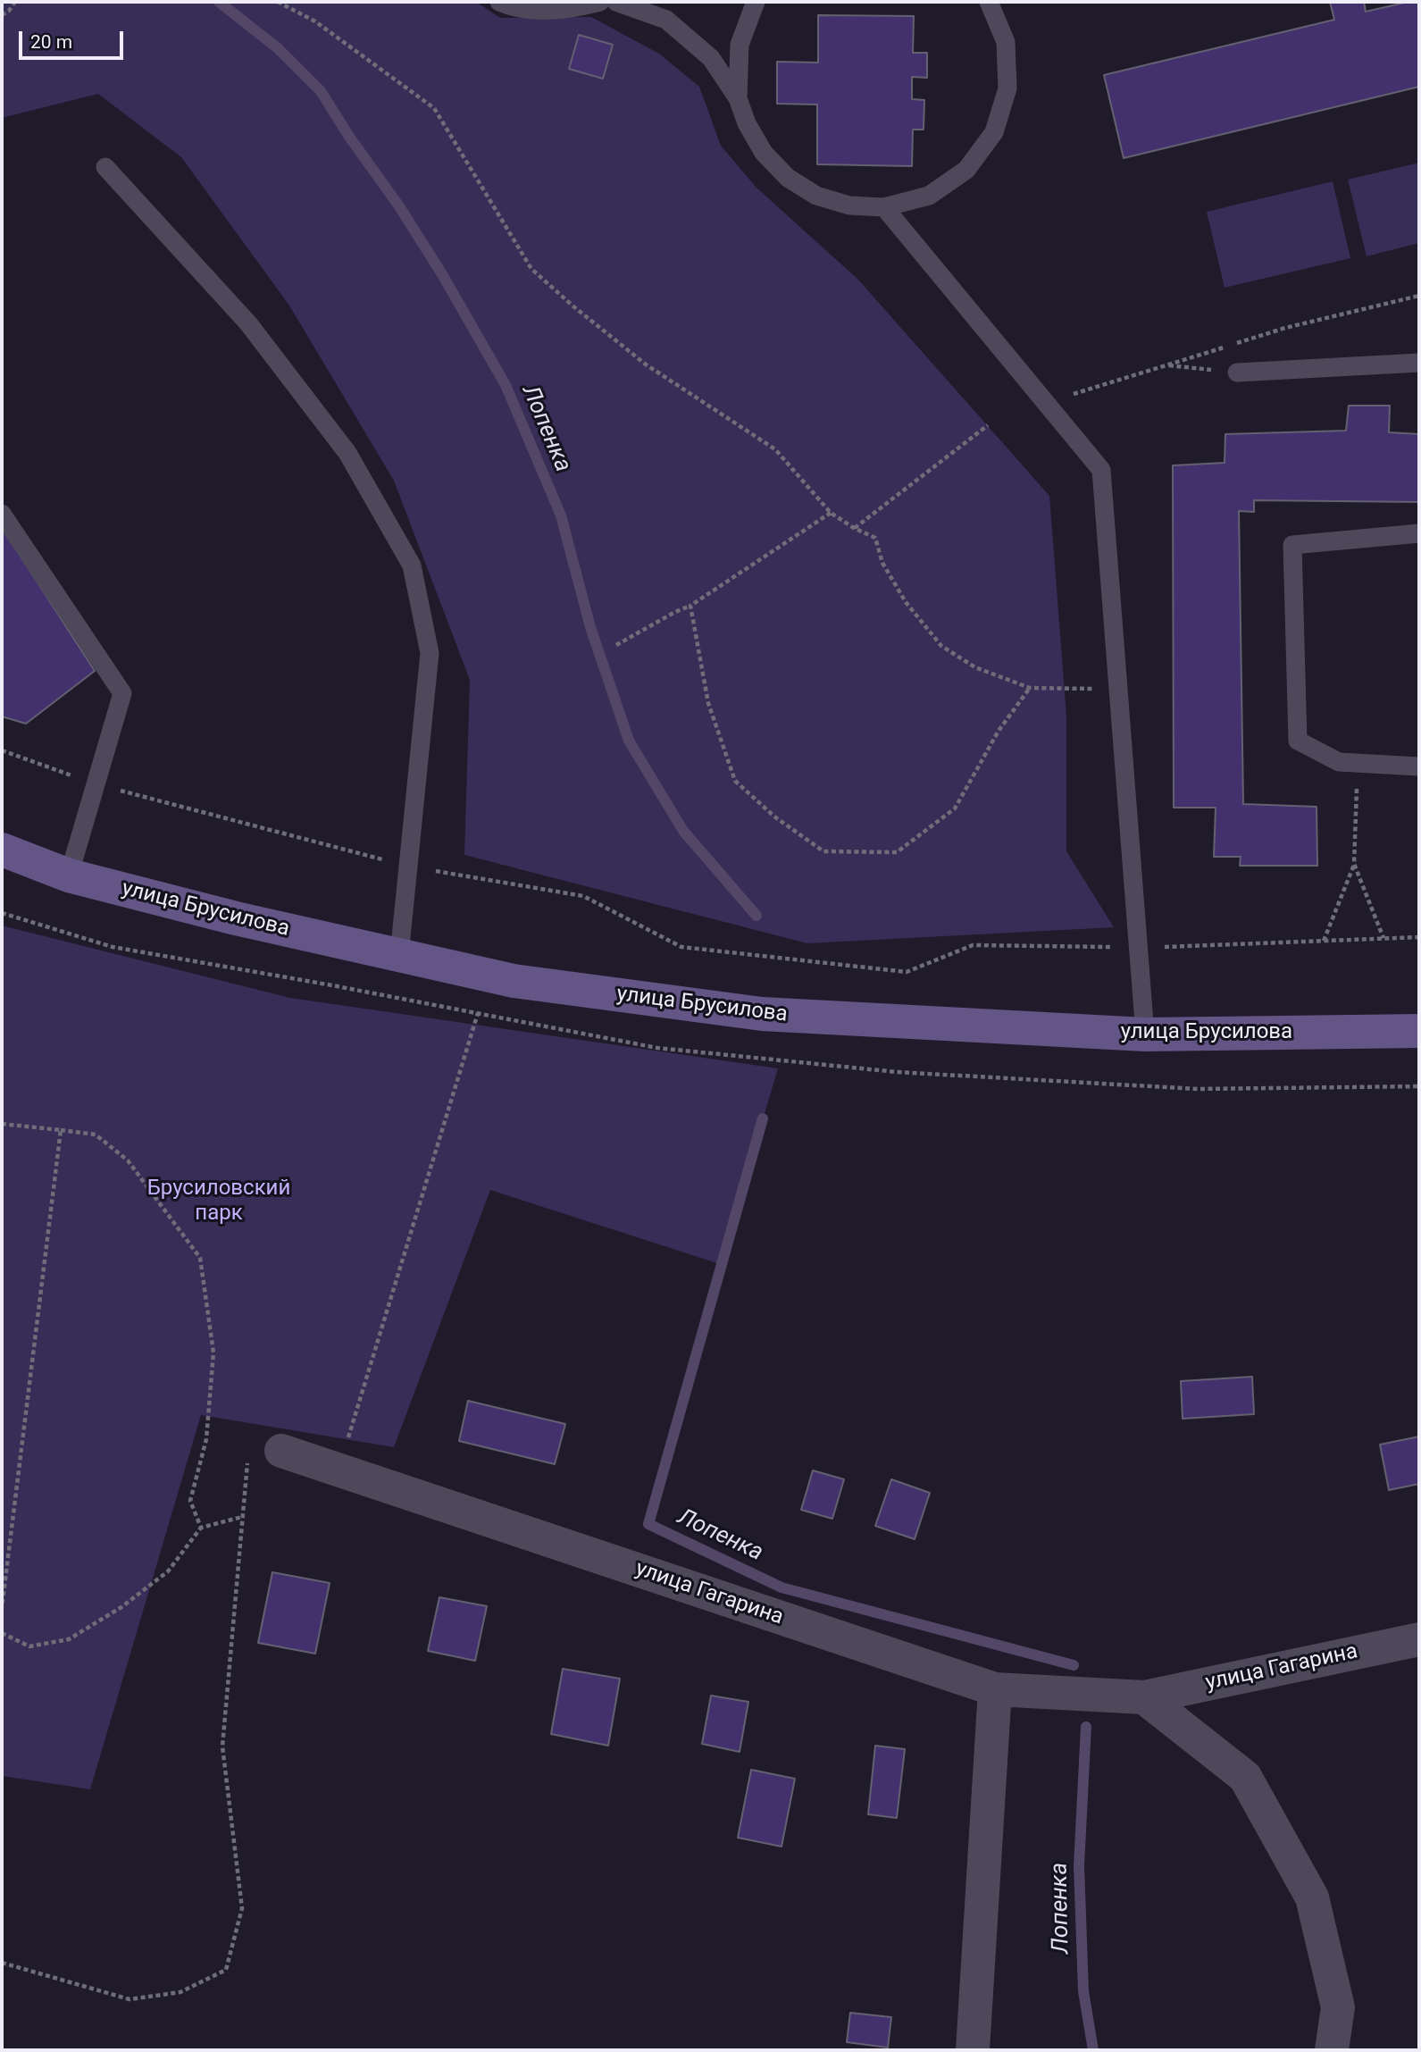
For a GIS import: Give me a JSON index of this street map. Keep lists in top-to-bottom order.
{
  "streets": {
    "street": ["улица Брусилова", "улица Гагарина"]
  },
  "water": ["Лопенка"],
  "parks": ["Брусиловский парк"],
  "scale_bar": "20 m"
}
